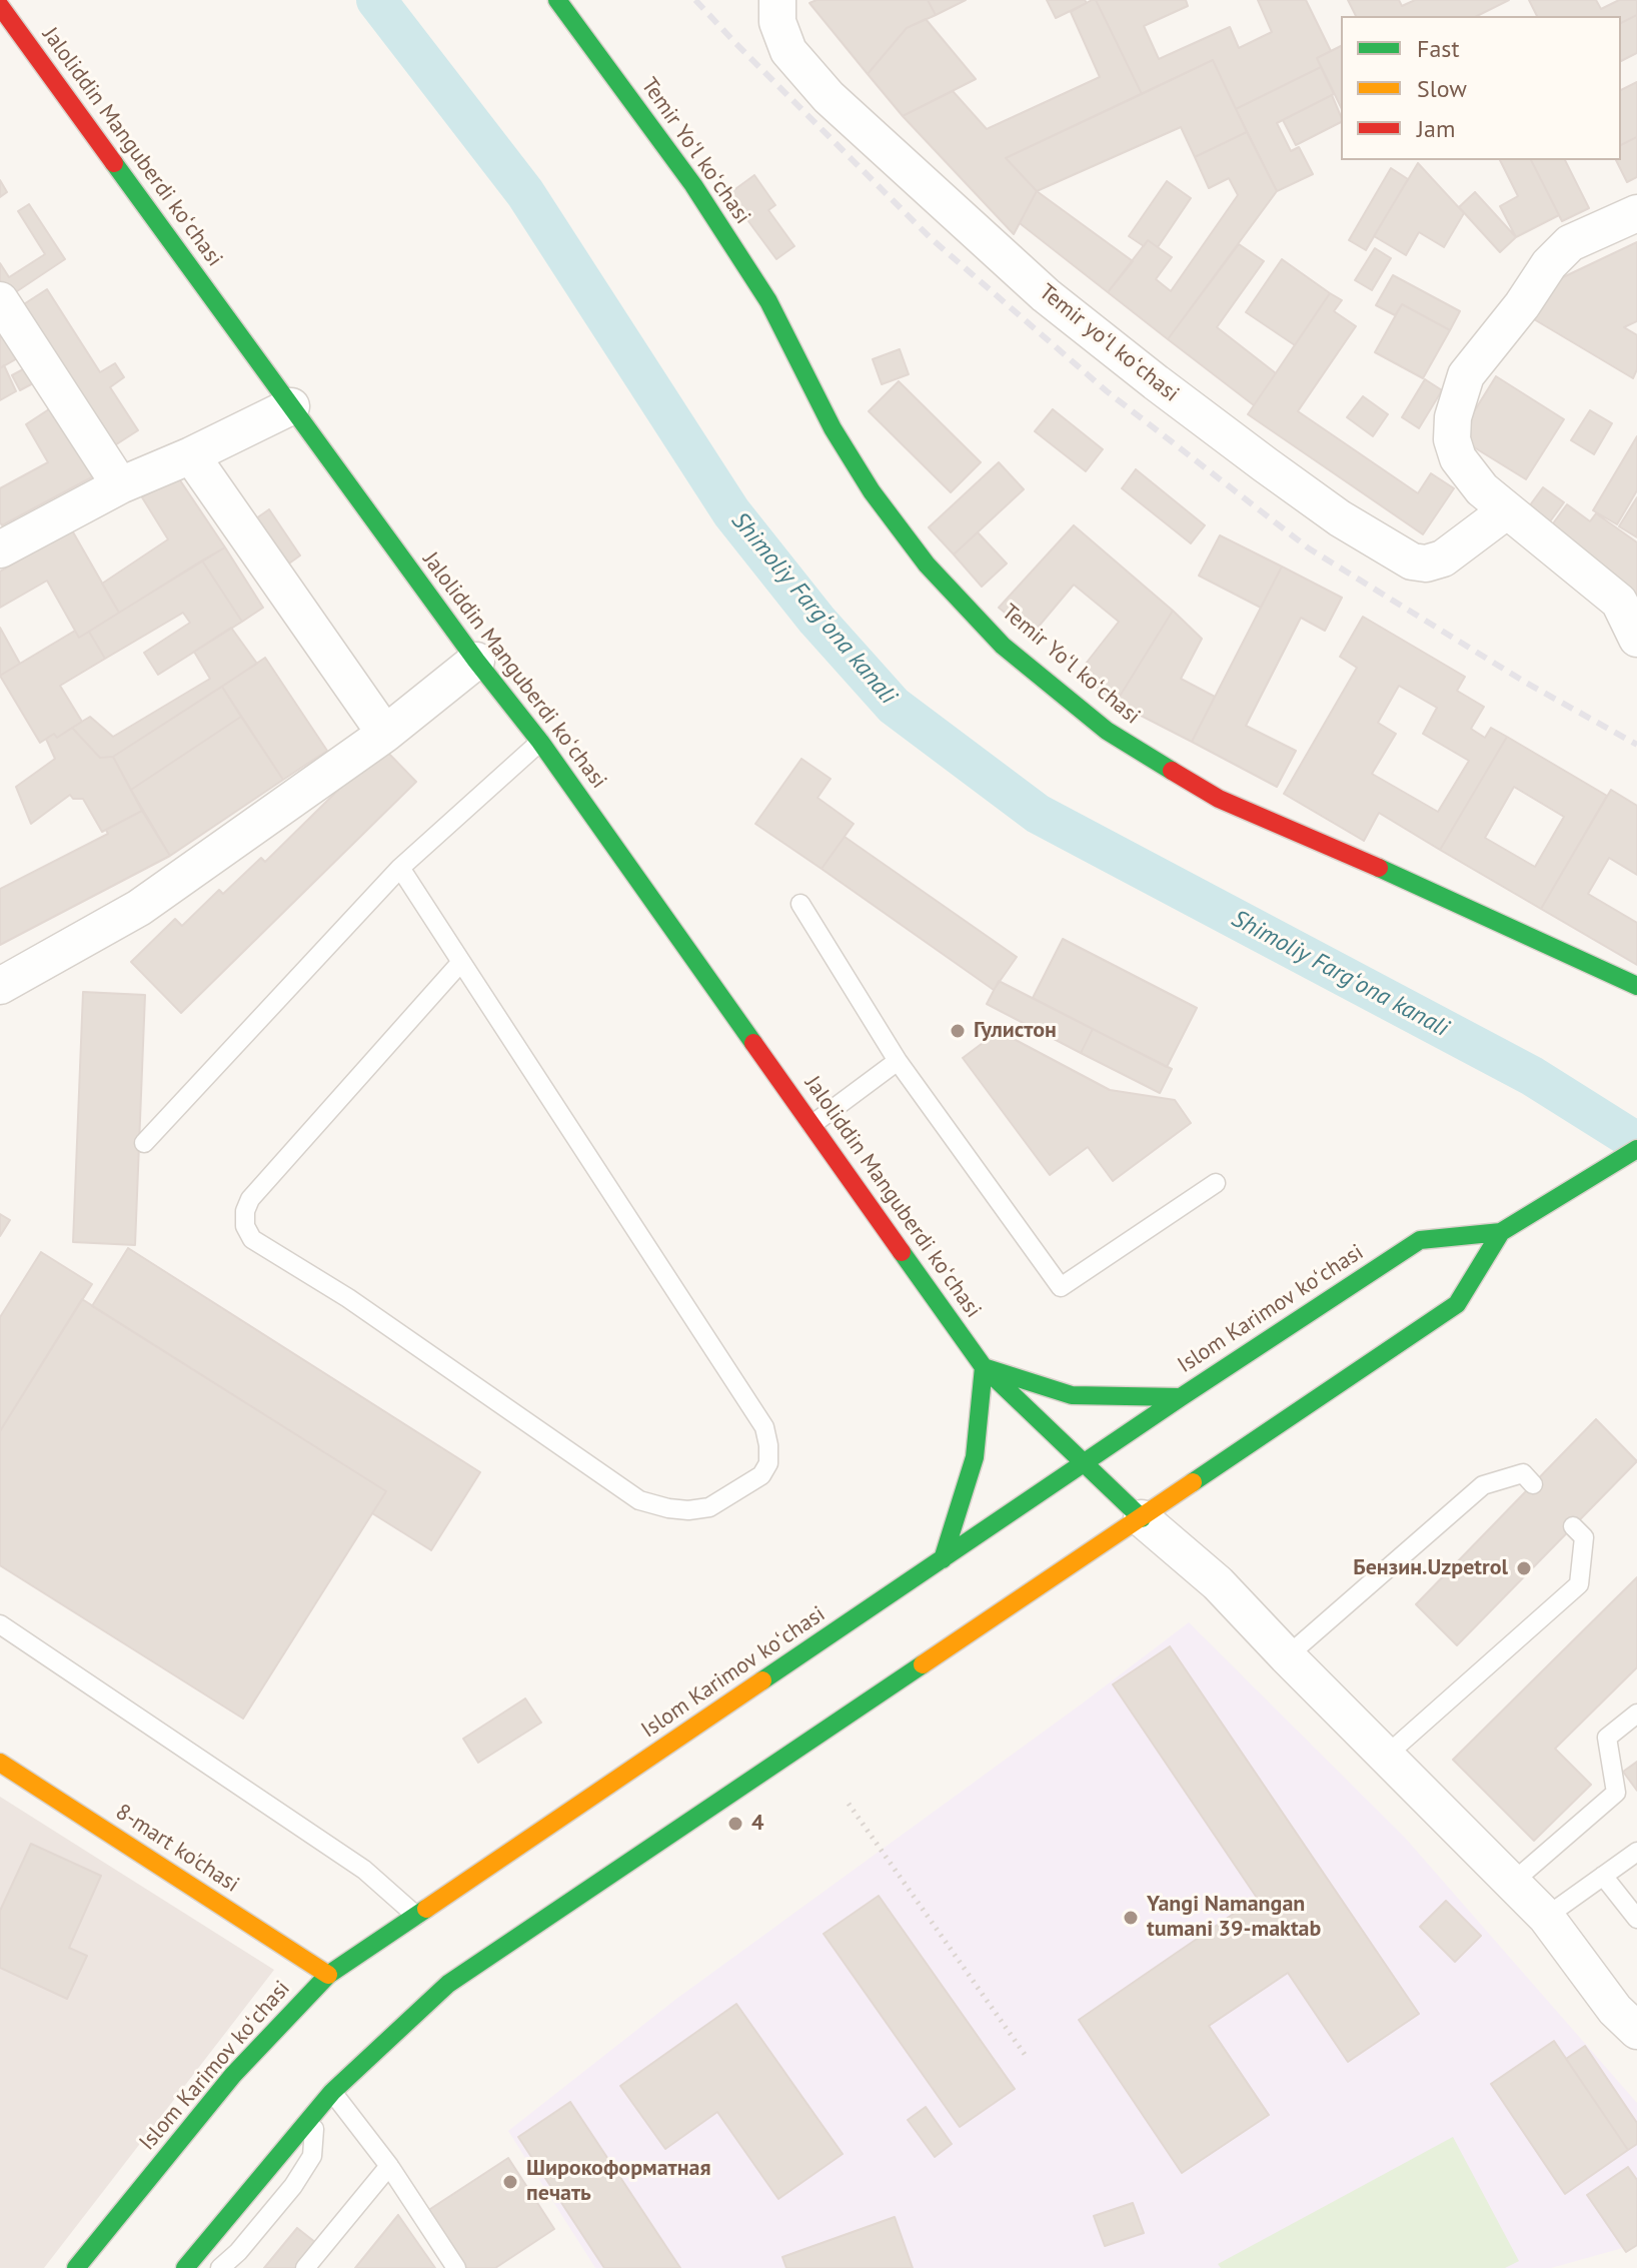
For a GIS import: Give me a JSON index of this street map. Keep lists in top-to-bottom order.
{
  "streets": {
    "main road": [
      "Jaloliddin Manguberdi koʻchasi",
      "Temir Yoʻl koʻchasi",
      "Islom Karimov koʻchasi",
      "8-mart ko'chasi"
    ],
    "street": ["Temir yoʻl koʻchasi"]
  },
  "crossings": [
    ["Jaloliddin Manguberdi koʻchasi", "Islom Karimov koʻchasi"],
    ["Islom Karimov koʻchasi", "8-mart ko'chasi"]
  ],
  "water": ["Shimoliy Fargʻona kanali"],
  "places": [
    "Гулистон",
    "Бензин.Uzpetrol",
    "4",
    "Yangi Namangan tumani 39-maktab",
    "Широкоформатная печать"
  ],
  "legend": ["Fast", "Slow", "Jam"]
}
